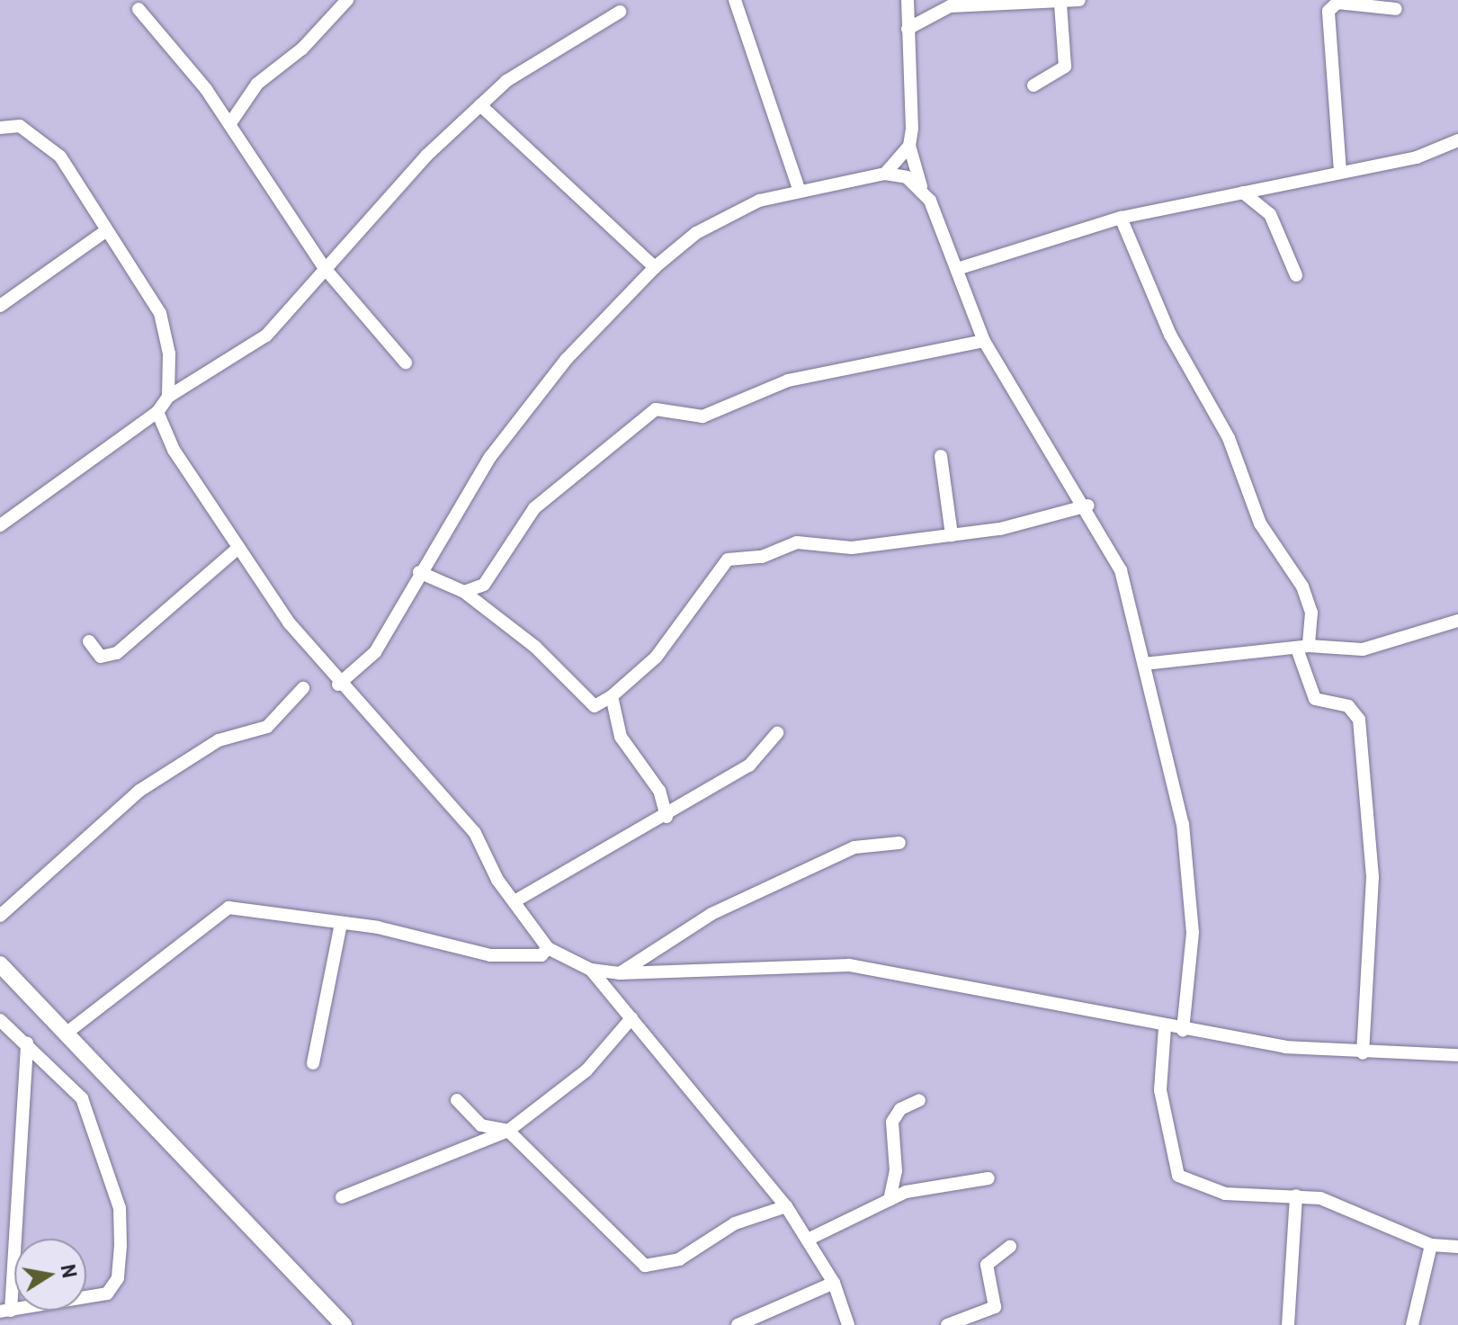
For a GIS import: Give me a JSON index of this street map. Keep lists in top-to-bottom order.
{
  "north": "right"
}
